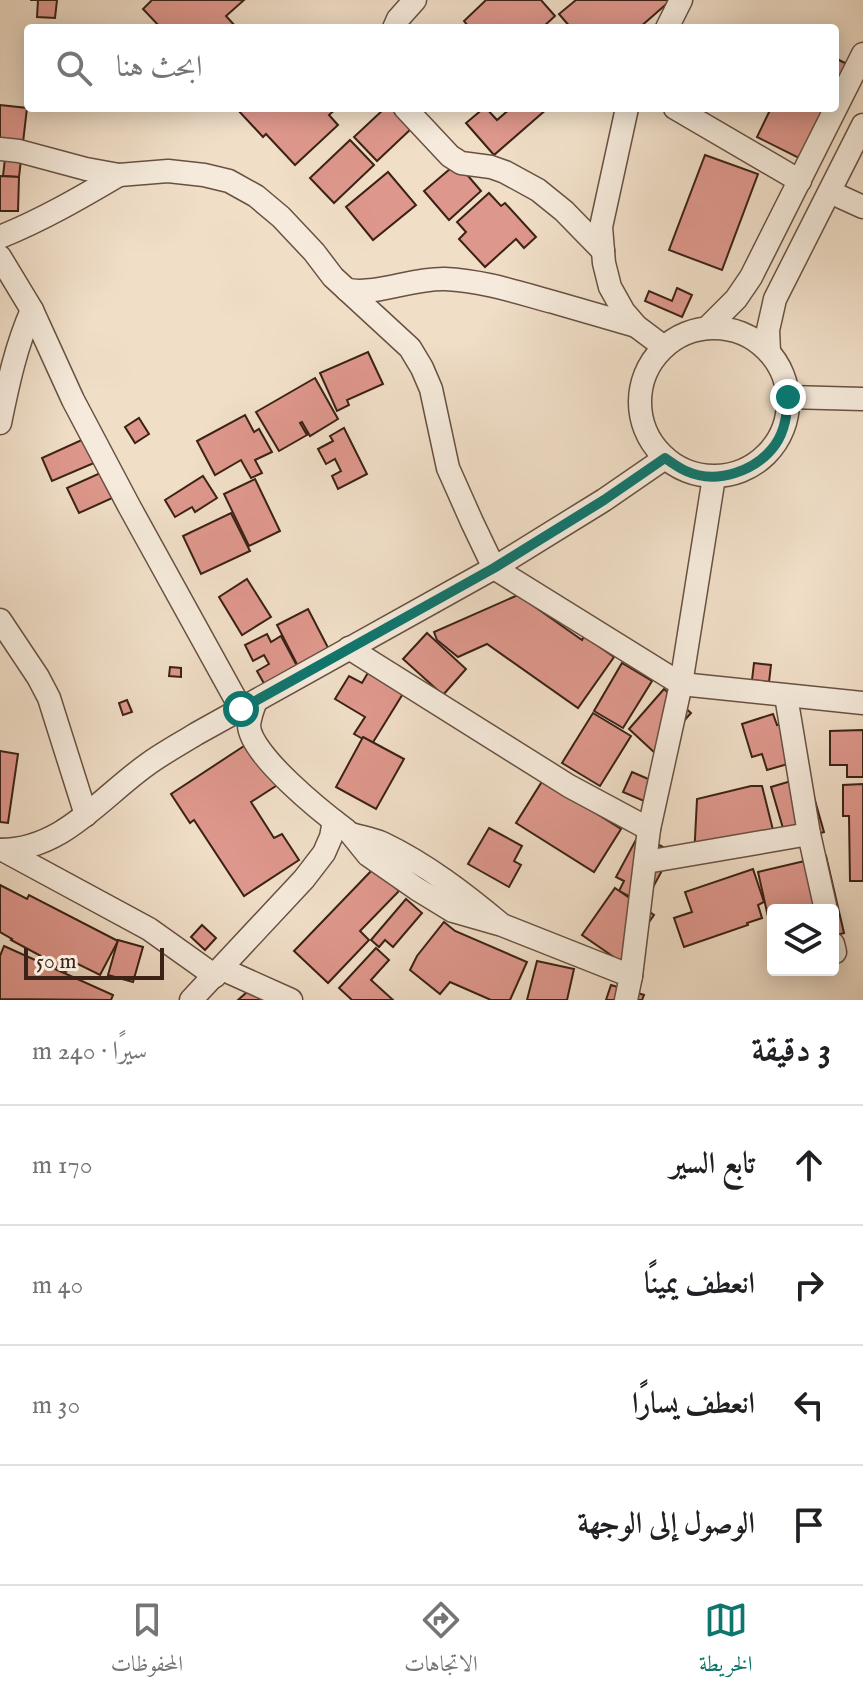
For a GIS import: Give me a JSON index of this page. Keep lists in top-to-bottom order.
{
  "scale_bar": "50 m",
  "page": {
    "search": "ابحث هنا",
    "scale": "50 m",
    "heading": ["3 دقيقة", "سيرًا · 240 m"],
    "list": [
      ["تابع السير", "170 m"],
      ["انعطف يمينًا", "40 m"],
      ["انعطف يسارًا", "30 m"],
      "الوصول إلى الوجهة"
    ],
    "nav": ["الخريطة", "الاتجاهات", "المحفوظات"]
  }
}
